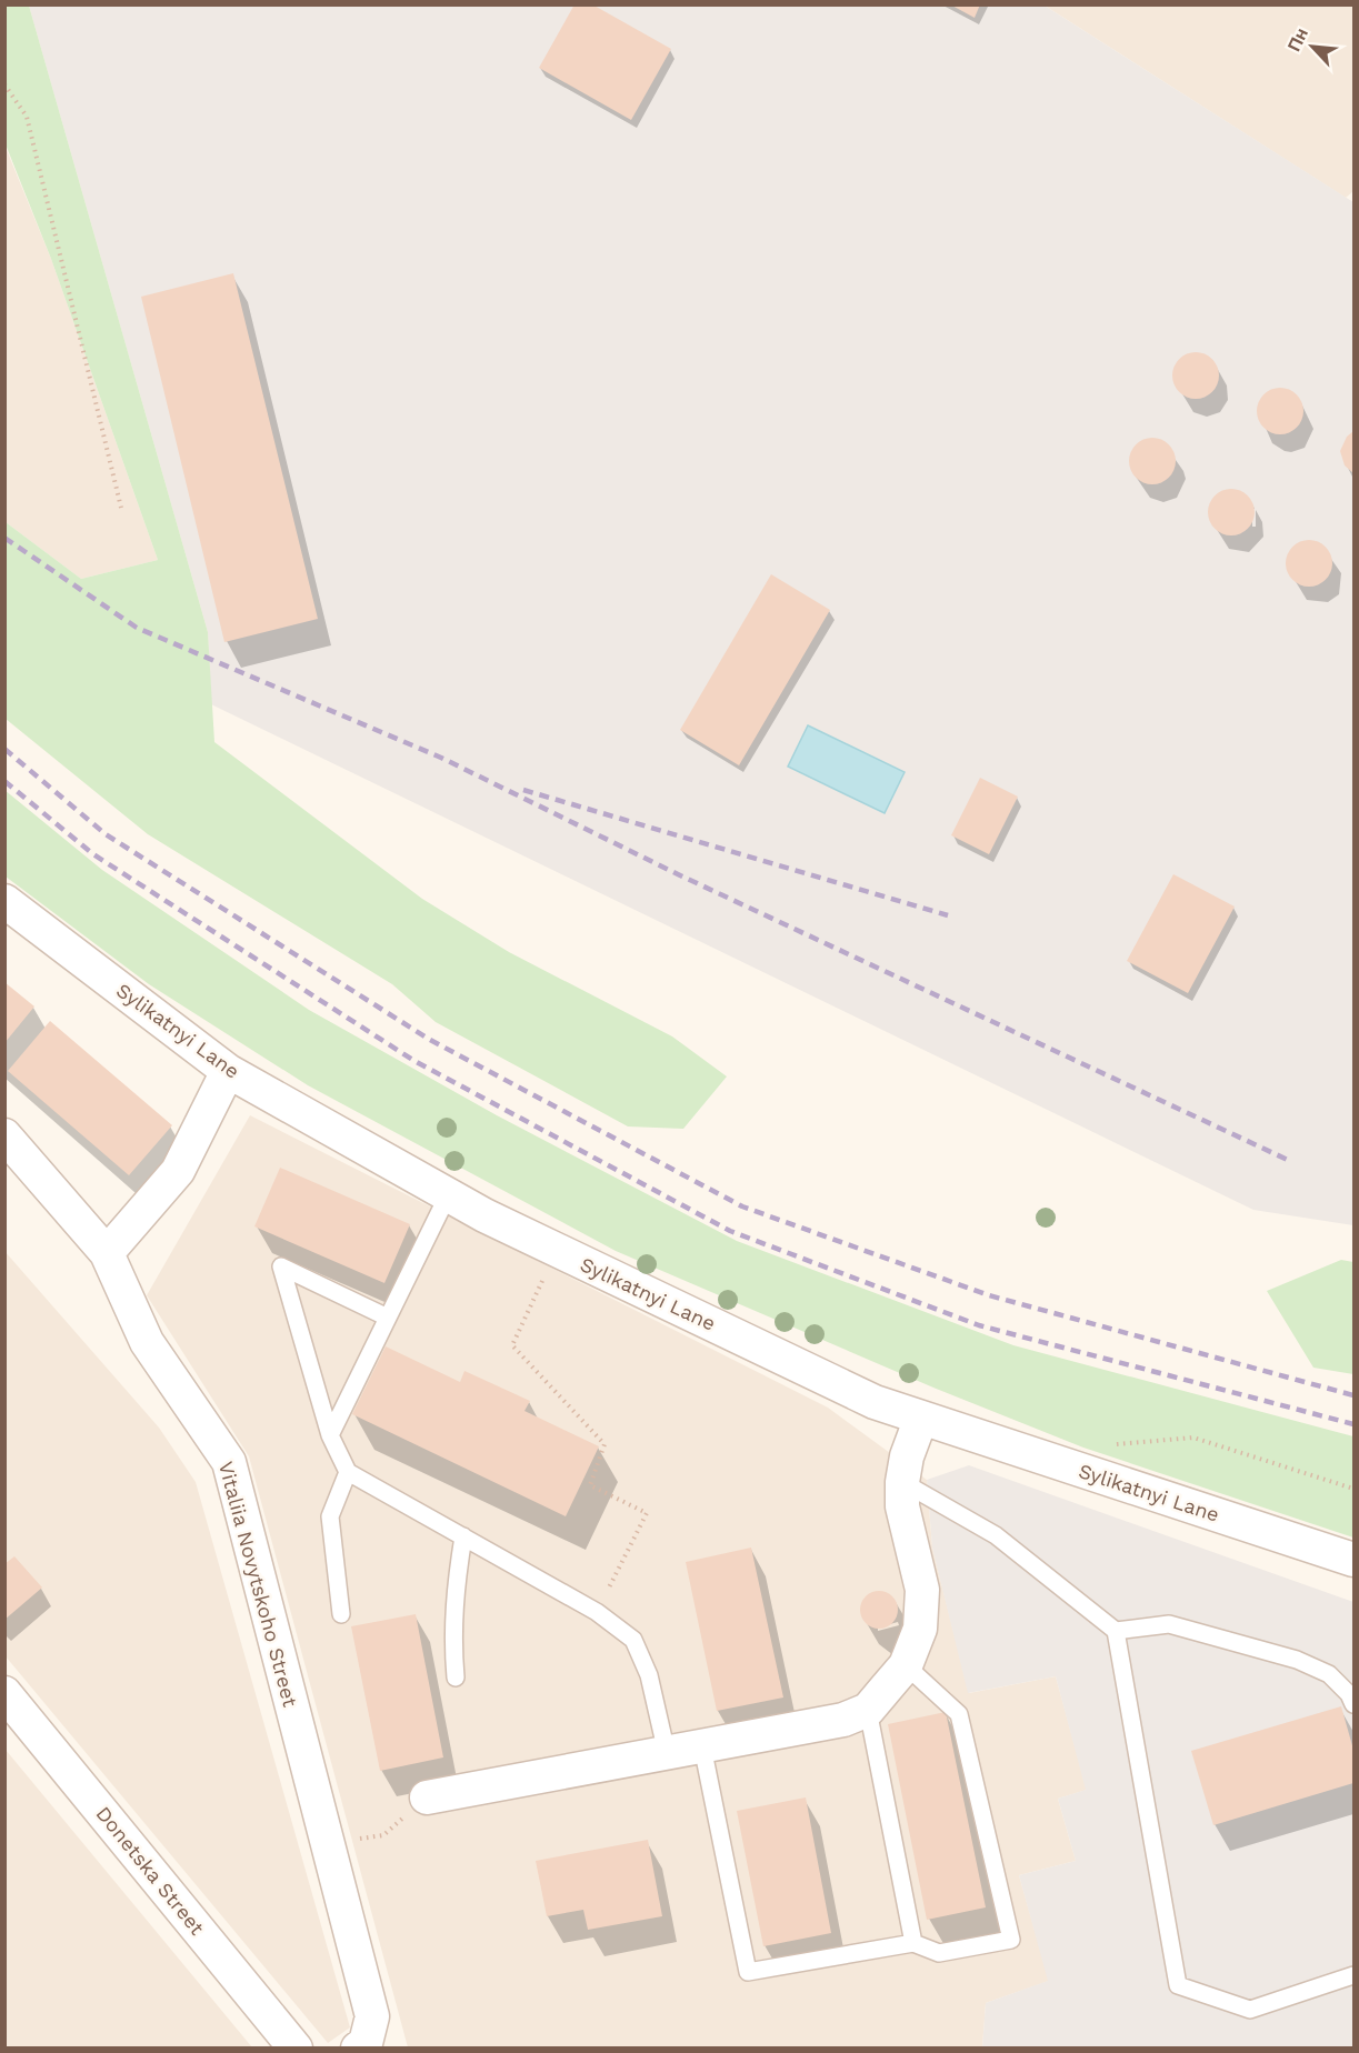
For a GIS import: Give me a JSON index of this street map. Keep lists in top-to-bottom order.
{
  "streets": {
    "street": ["Sylikatnyi Lane", "Vitaliia Novytskoho Street", "Donetska Street"]
  },
  "north": "top left"
}
